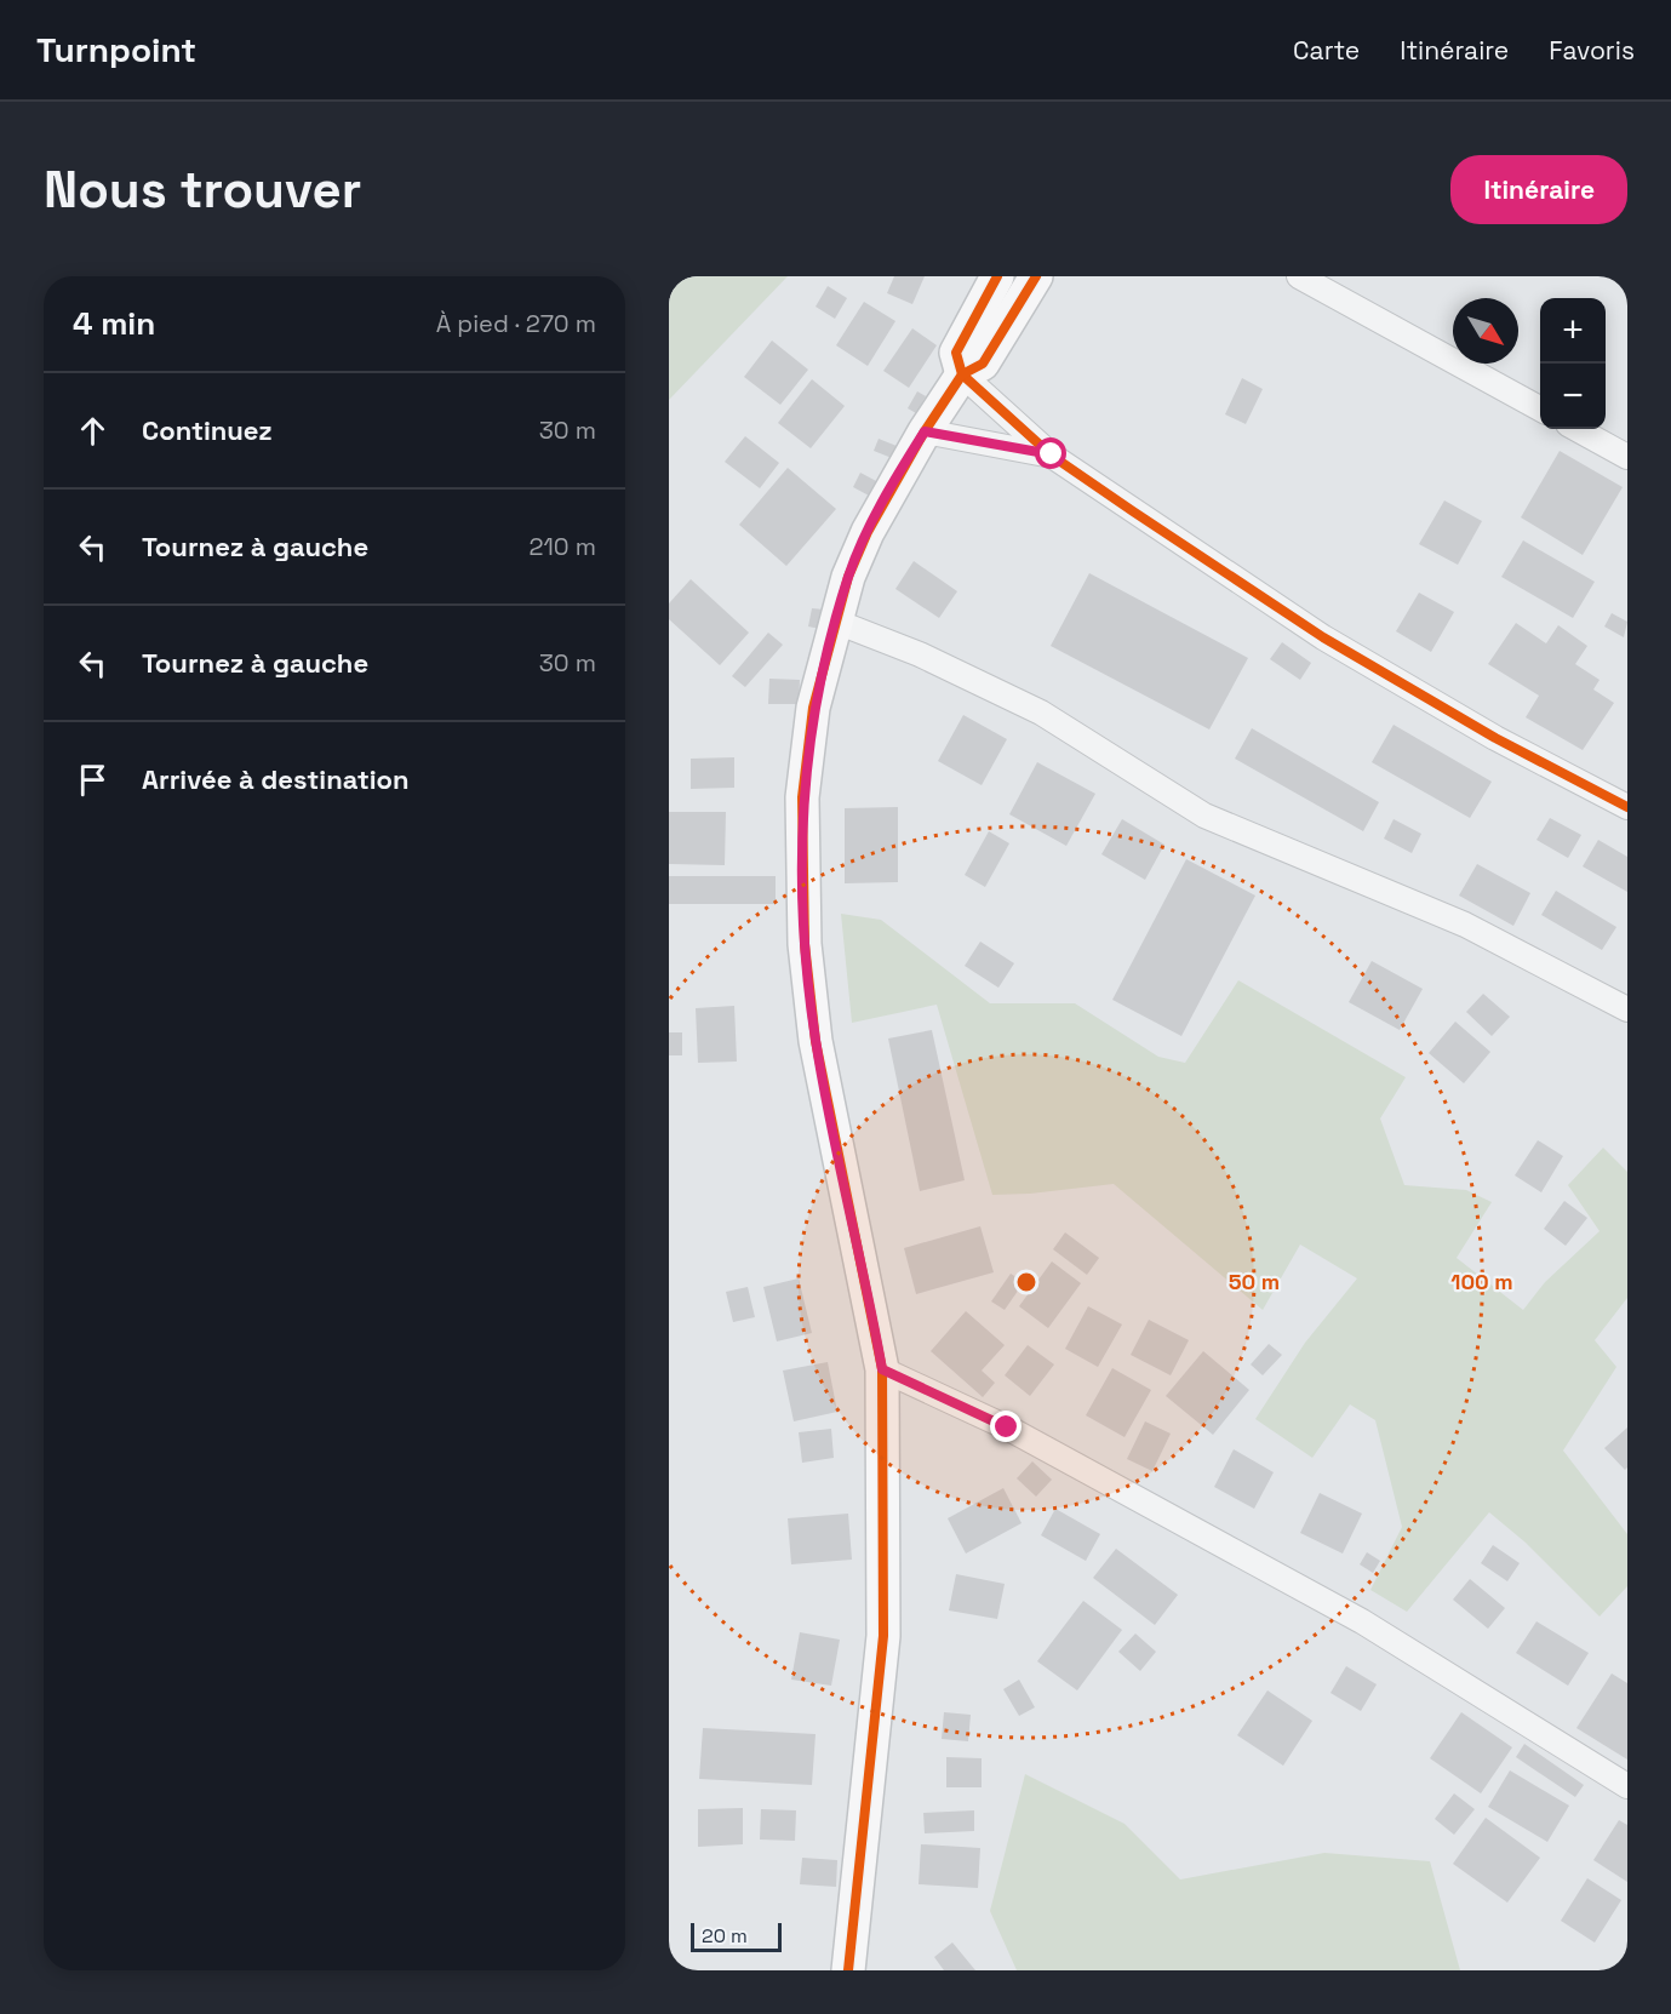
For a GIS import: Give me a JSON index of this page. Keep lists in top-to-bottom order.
{
  "scale_bar": "20 m",
  "north": "bottom right",
  "page": {
    "header": "Turnpoint",
    "nav": ["Carte", "Itinéraire", "Favoris"],
    "buttons": "Itinéraire",
    "title": "Nous trouver",
    "heading": ["4 min", "À pied · 270 m"],
    "map_buttons": ["+", "−"],
    "list": [
      ["Continuez", "30 m"],
      ["Tournez à gauche", "210 m"],
      ["Tournez à gauche", "30 m"],
      "Arrivée à destination"
    ],
    "scale": "20 m"
  },
  "rings": ["50 m", "100 m"]
}
